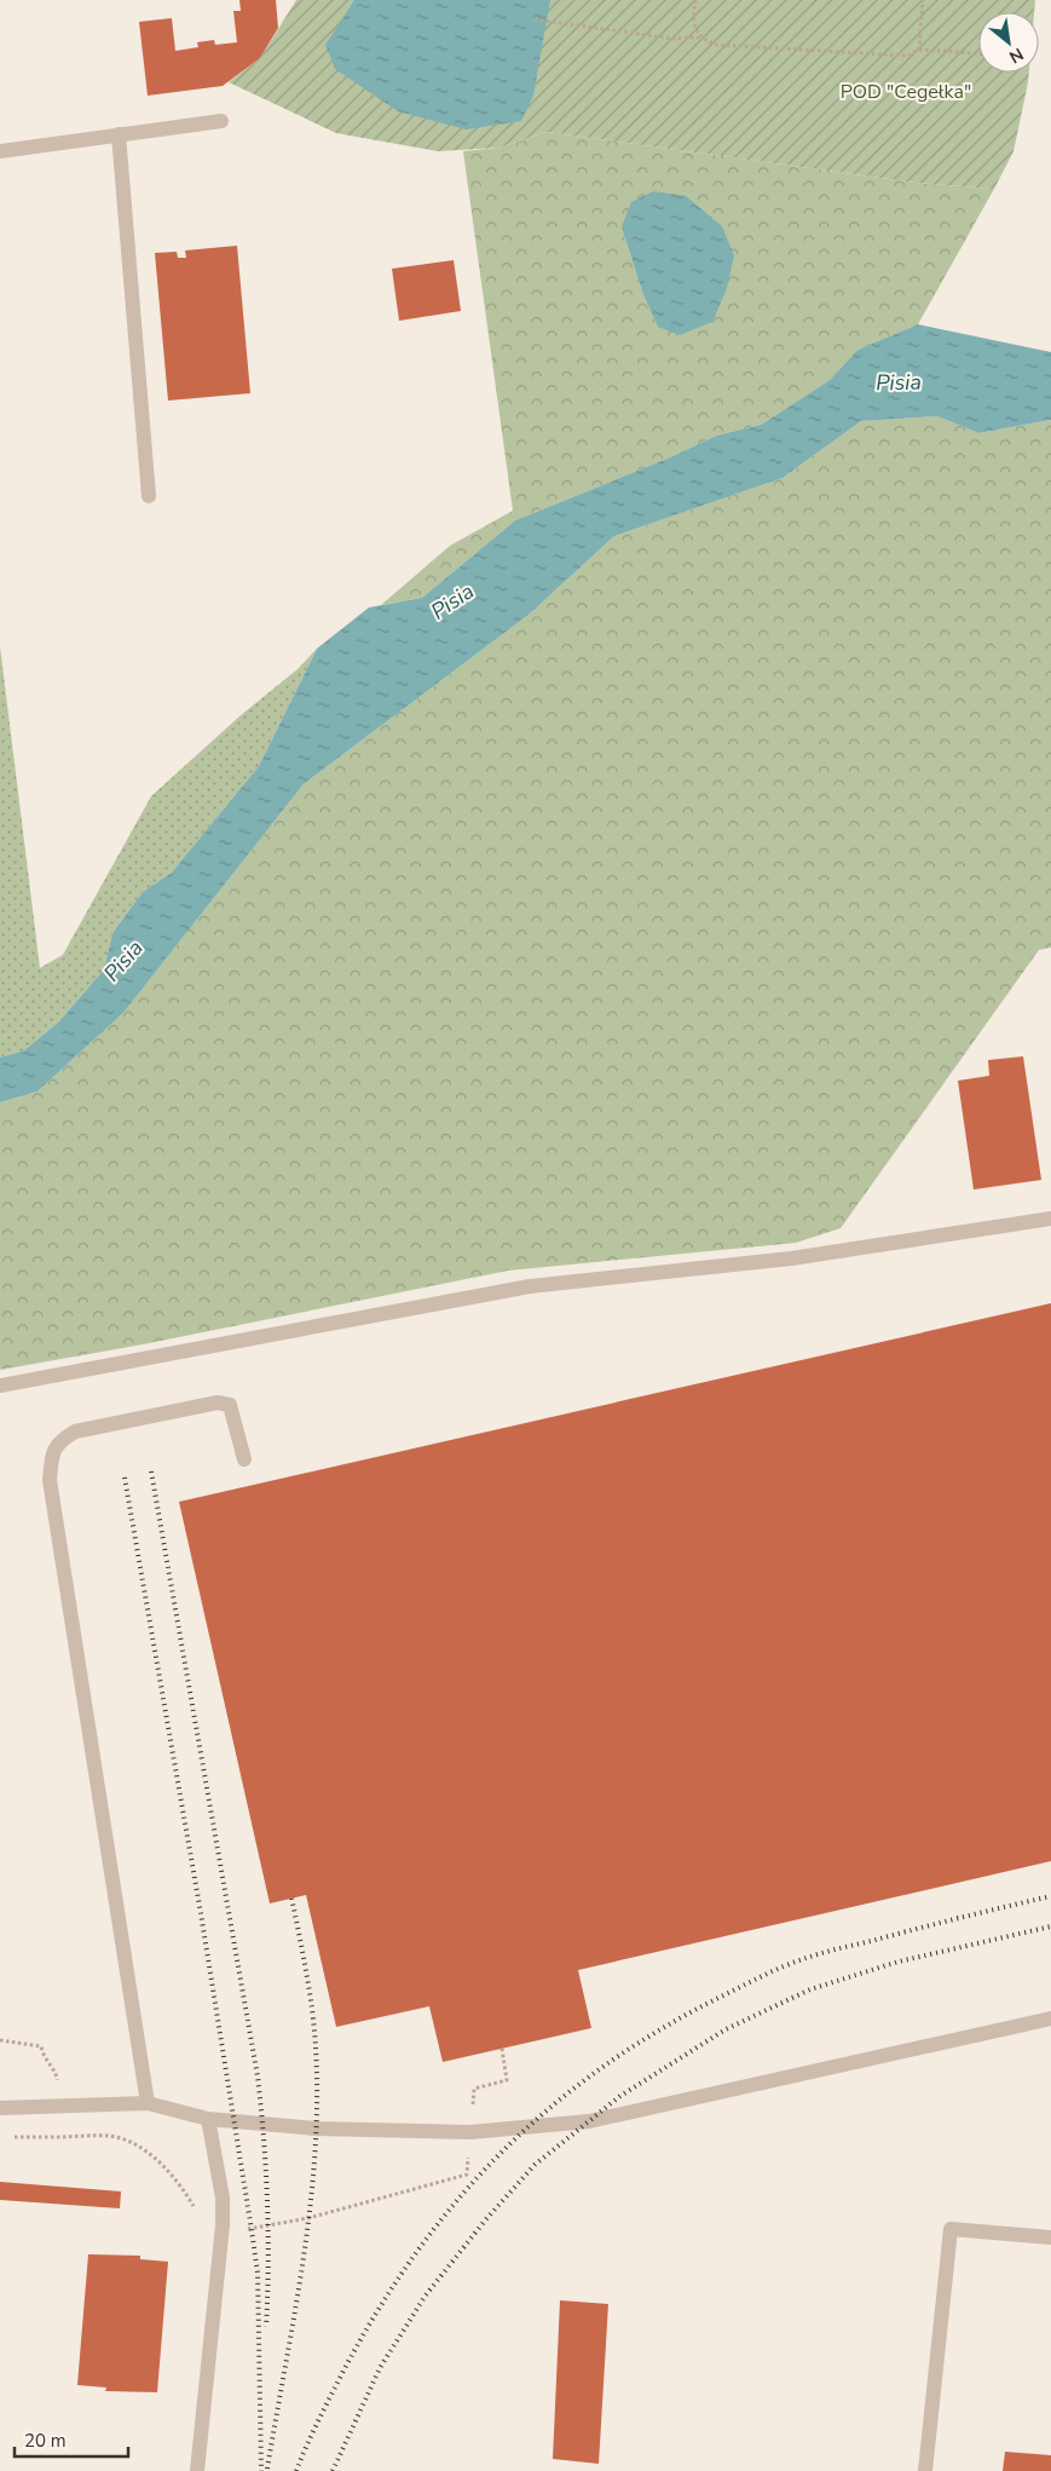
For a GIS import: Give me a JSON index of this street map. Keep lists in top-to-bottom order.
{
  "water": ["Pisia"],
  "parks": ["POD \"Cegełka\""],
  "scale_bar": "20 m",
  "north": "bottom right"
}
